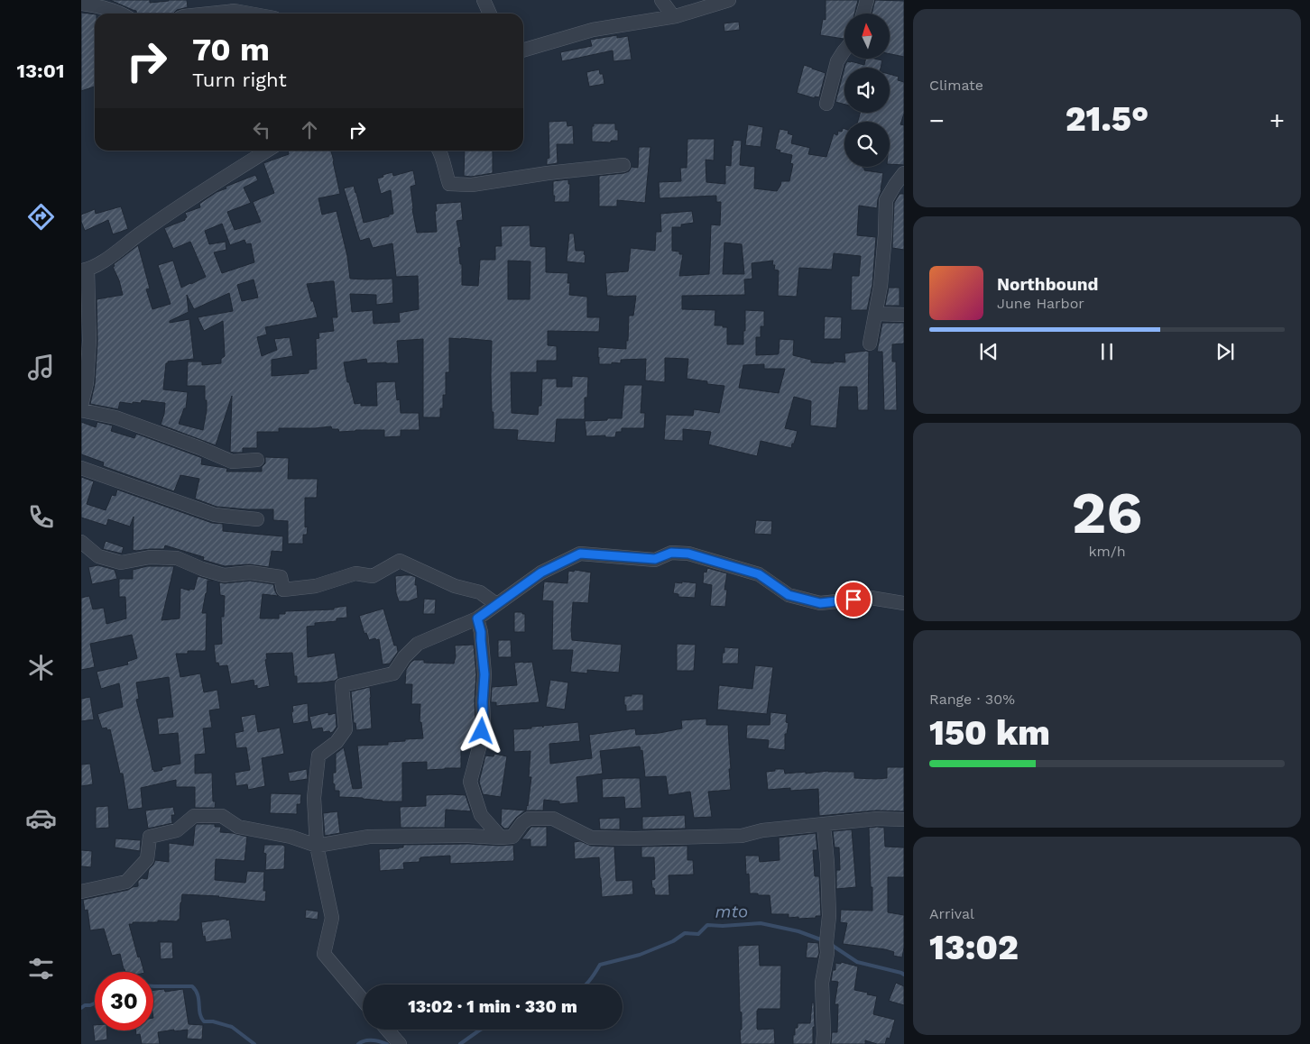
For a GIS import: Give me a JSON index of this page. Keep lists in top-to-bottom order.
{
  "water": ["mto"],
  "north": "top",
  "page": {
    "tabs": "13:01",
    "tile": [
      "Climate",
      ["26", "km/h"],
      ["Range · 30%", "150 km"],
      ["Arrival", "13:02"]
    ],
    "turn": ["70 m", "Turn right"],
    "heat": ["−", "21.5°", "+"],
    "song": ["Northbound", "June Harbor"],
    "limit": "30",
    "trip": "13:02 · 1 min · 330 m"
  }
}
